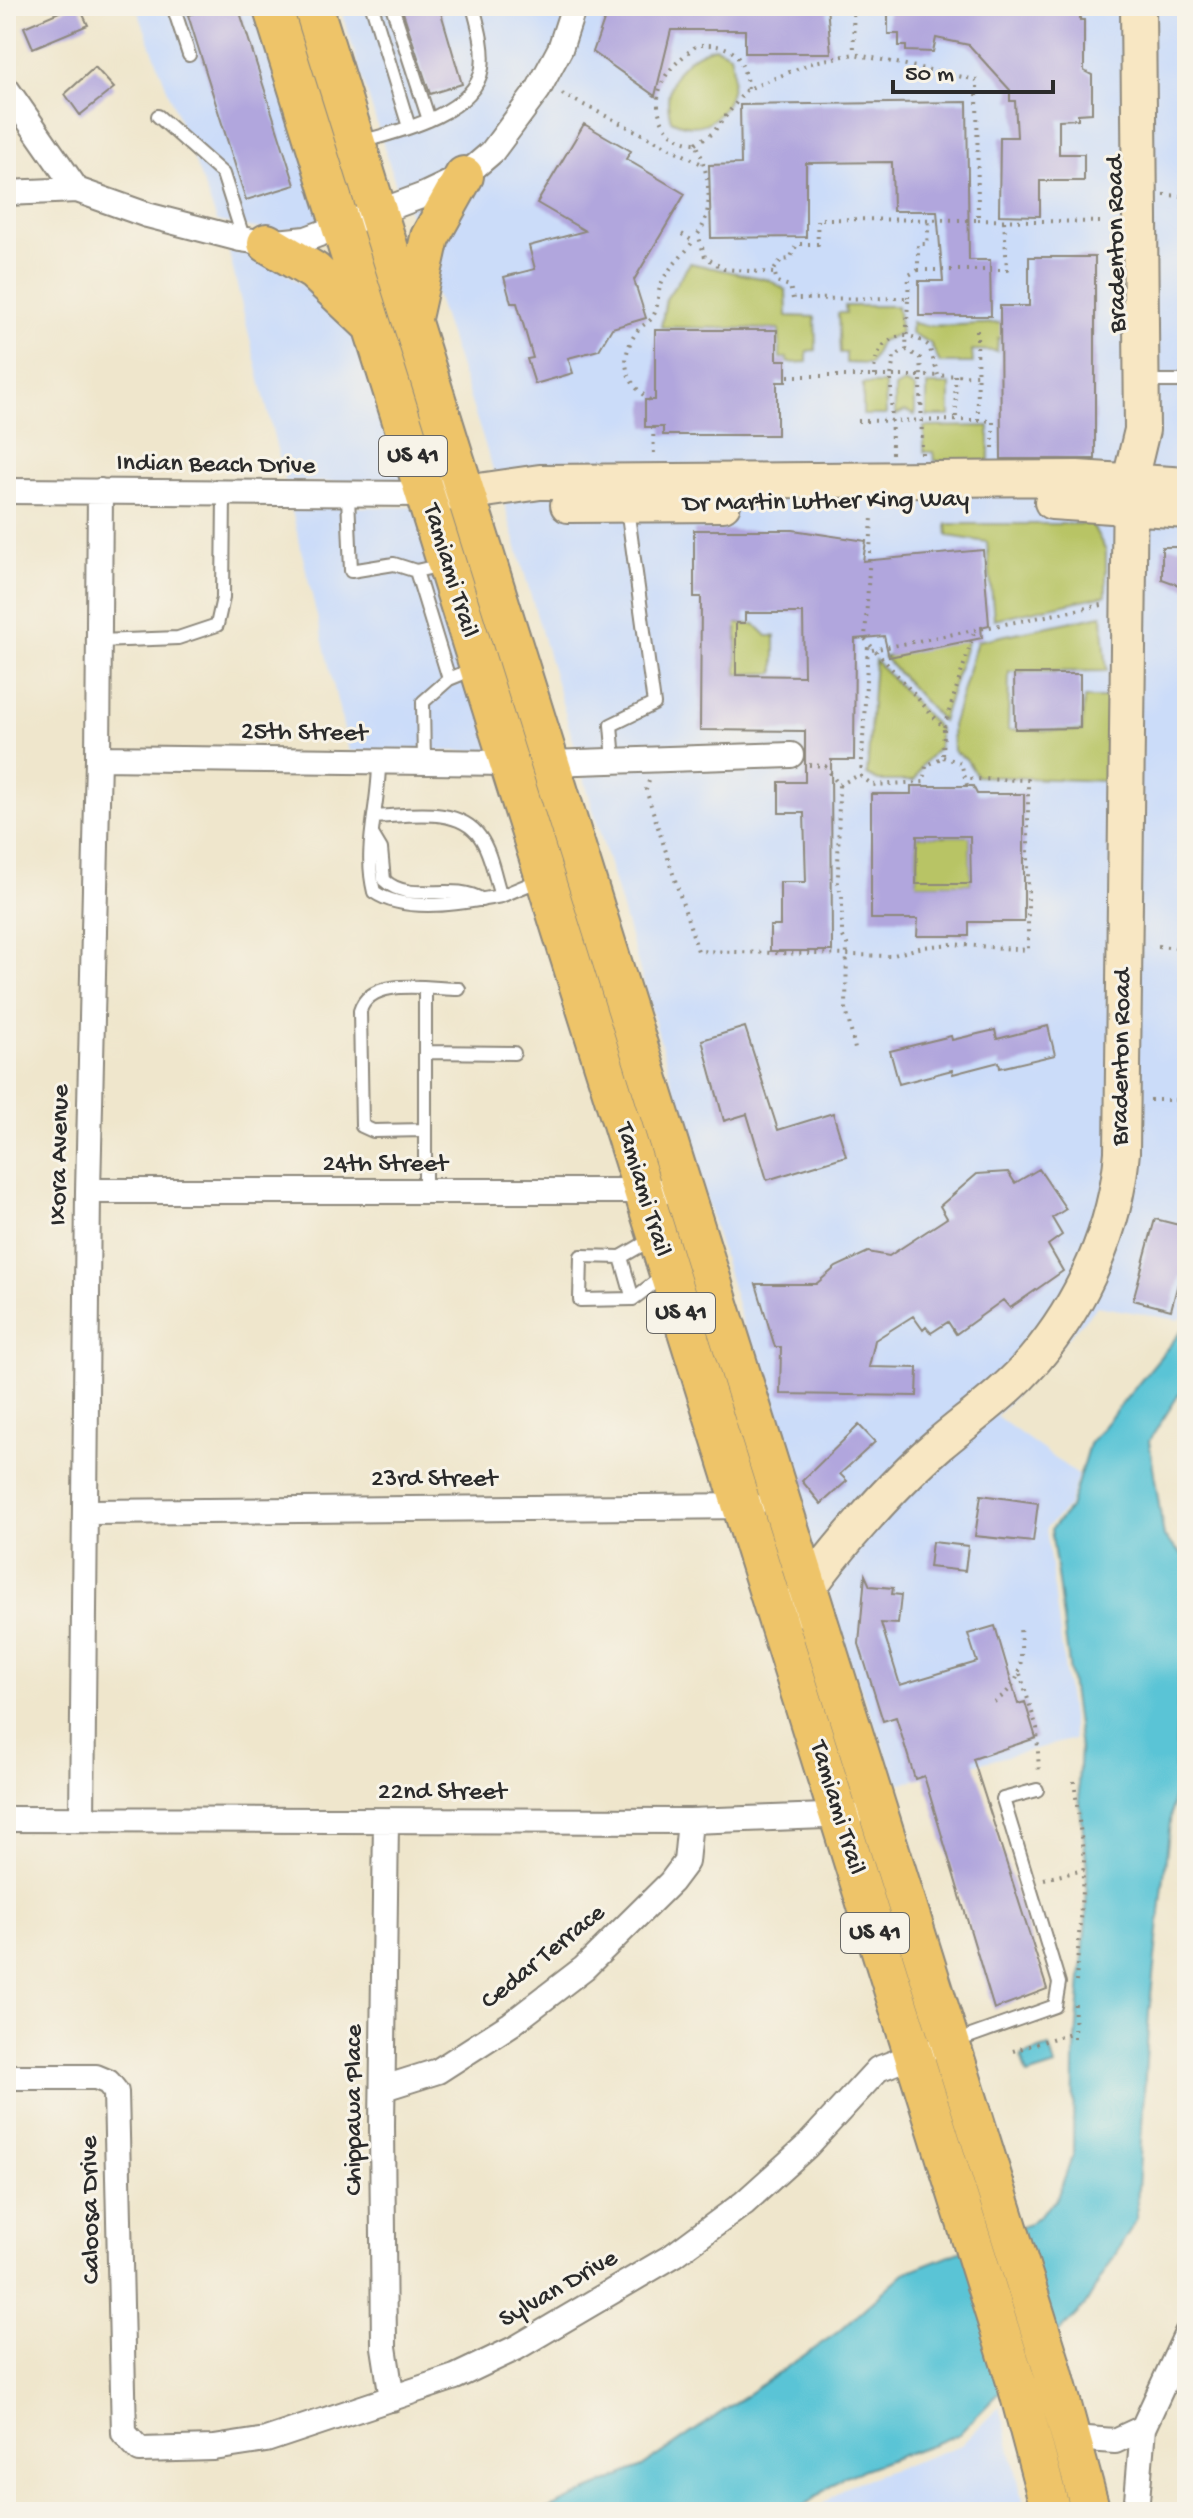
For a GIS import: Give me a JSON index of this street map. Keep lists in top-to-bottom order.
{
  "streets": {
    "main road": ["US 41", "Tamiami Trail"],
    "street": [
      "Bradenton Road",
      "Indian Beach Drive",
      "Dr Martin Luther King Way",
      "25th Street",
      "Ixora Avenue",
      "24th Street",
      "23rd Street",
      "22nd Street",
      "Cedar Terrace",
      "Chippawa Place",
      "Caloosa Drive",
      "Sylvan Drive"
    ]
  },
  "crossings": [
    ["Bradenton Road", "Dr Martin Luther King Way"],
    ["Bradenton Road", "Tamiami Trail"],
    ["Indian Beach Drive", "Dr Martin Luther King Way"],
    ["Indian Beach Drive", "Tamiami Trail"],
    ["Indian Beach Drive", "Ixora Avenue"],
    ["Dr Martin Luther King Way", "Tamiami Trail"],
    ["Tamiami Trail", "25th Street"],
    ["Tamiami Trail", "24th Street"],
    ["Tamiami Trail", "23rd Street"],
    ["Tamiami Trail", "22nd Street"],
    ["Tamiami Trail", "Sylvan Drive"],
    ["25th Street", "Ixora Avenue"],
    ["Ixora Avenue", "24th Street"],
    ["Ixora Avenue", "23rd Street"],
    ["Ixora Avenue", "22nd Street"],
    ["22nd Street", "Cedar Terrace"],
    ["22nd Street", "Chippawa Place"],
    ["Cedar Terrace", "Chippawa Place"],
    ["Chippawa Place", "Sylvan Drive"],
    ["Caloosa Drive", "Sylvan Drive"]
  ],
  "scale_bar": "50 m"
}
